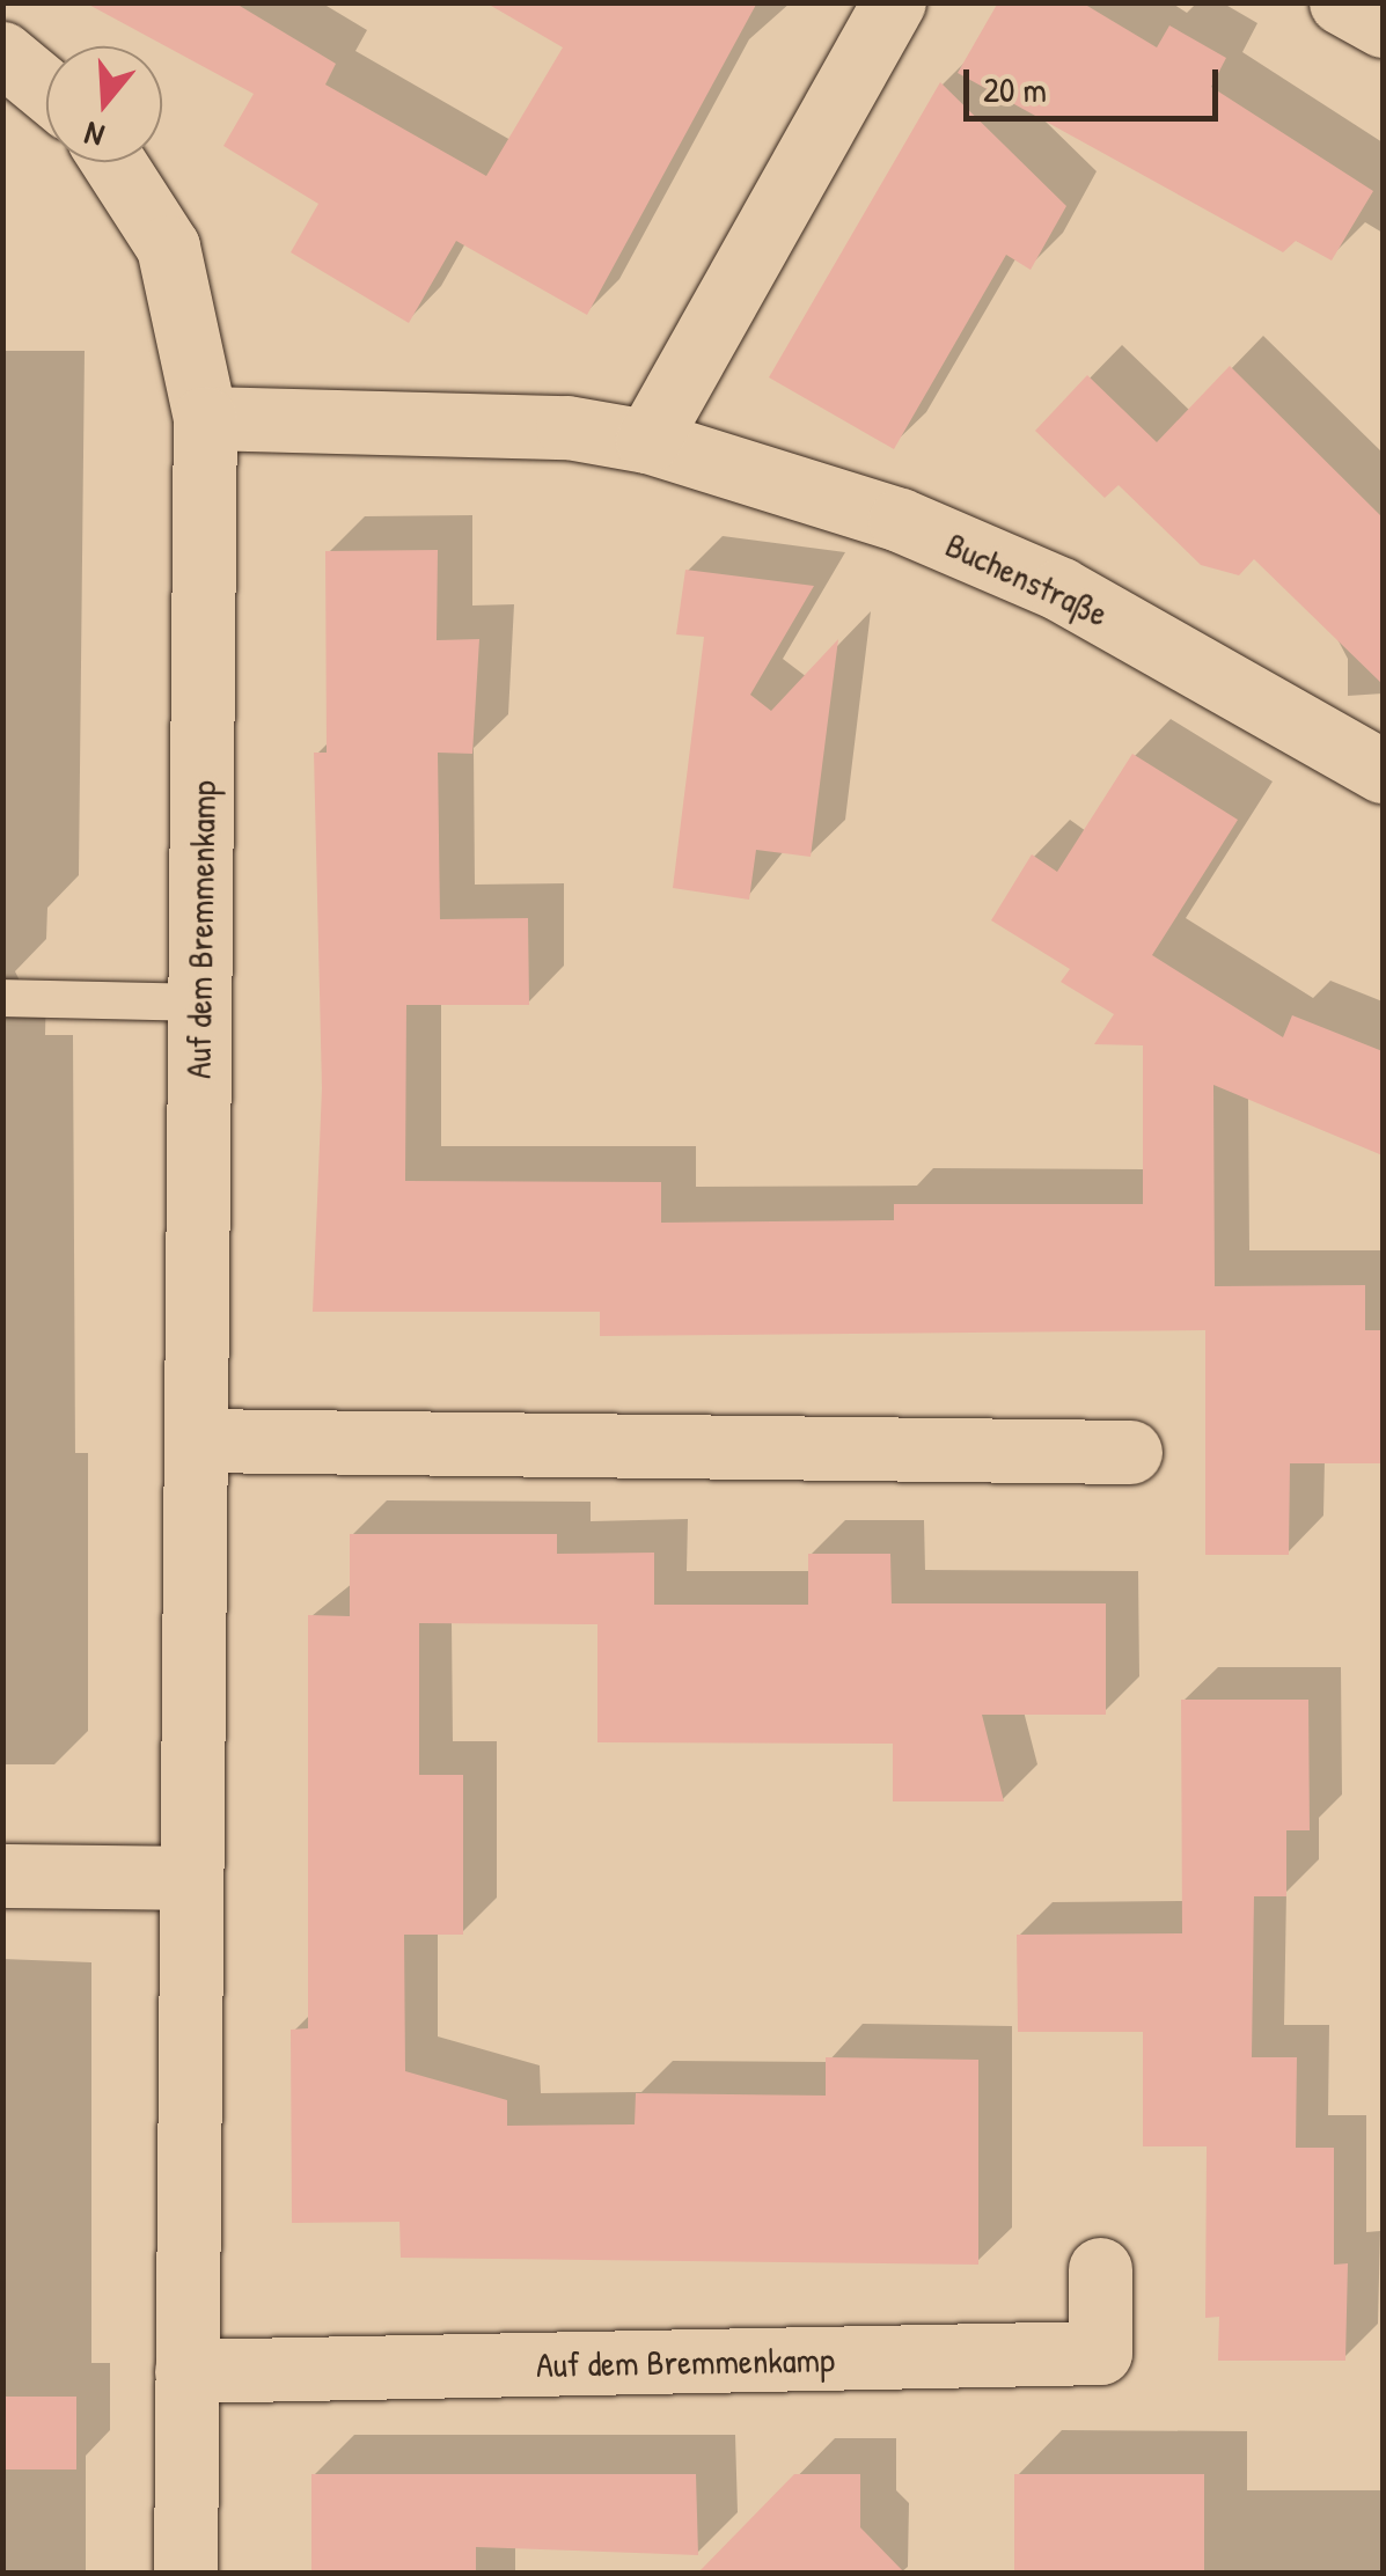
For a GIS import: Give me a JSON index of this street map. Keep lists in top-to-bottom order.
{
  "streets": {
    "street": ["Buchenstraße", "Auf dem Bremmenkamp"]
  },
  "crossings": [
    ["Buchenstraße", "Auf dem Bremmenkamp"]
  ],
  "scale_bar": "20 m",
  "north": "bottom"
}
